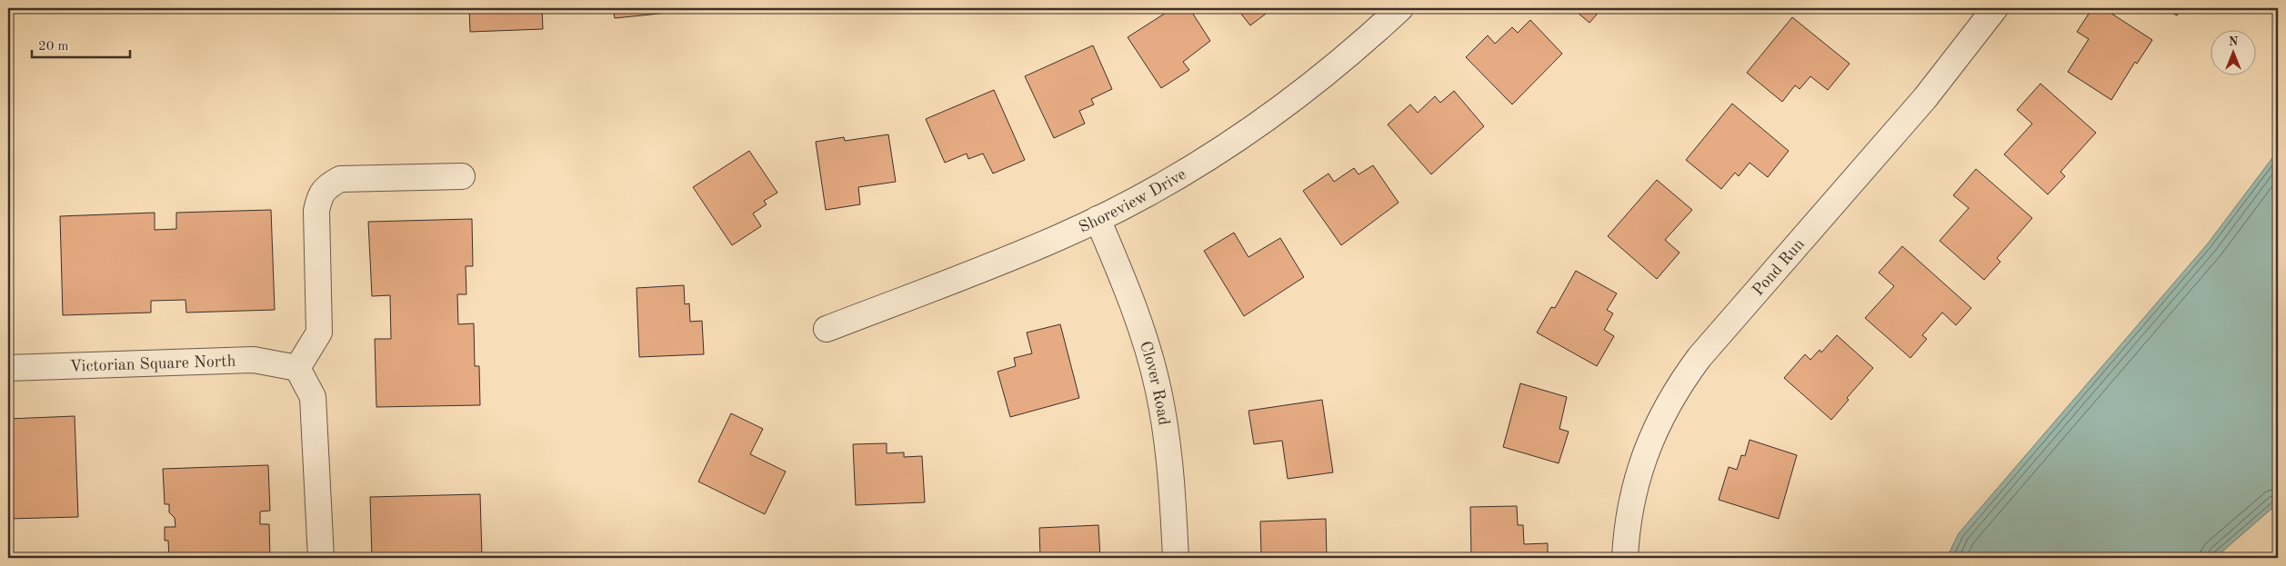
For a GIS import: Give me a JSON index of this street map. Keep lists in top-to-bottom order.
{
  "streets": {
    "street": [
      "Shoreview Drive",
      "Pond Run",
      "Victorian Square North",
      "Clover Road"
    ]
  },
  "crossings": [
    ["Shoreview Drive", "Clover Road"]
  ],
  "scale_bar": "20 m",
  "north": "top"
}
